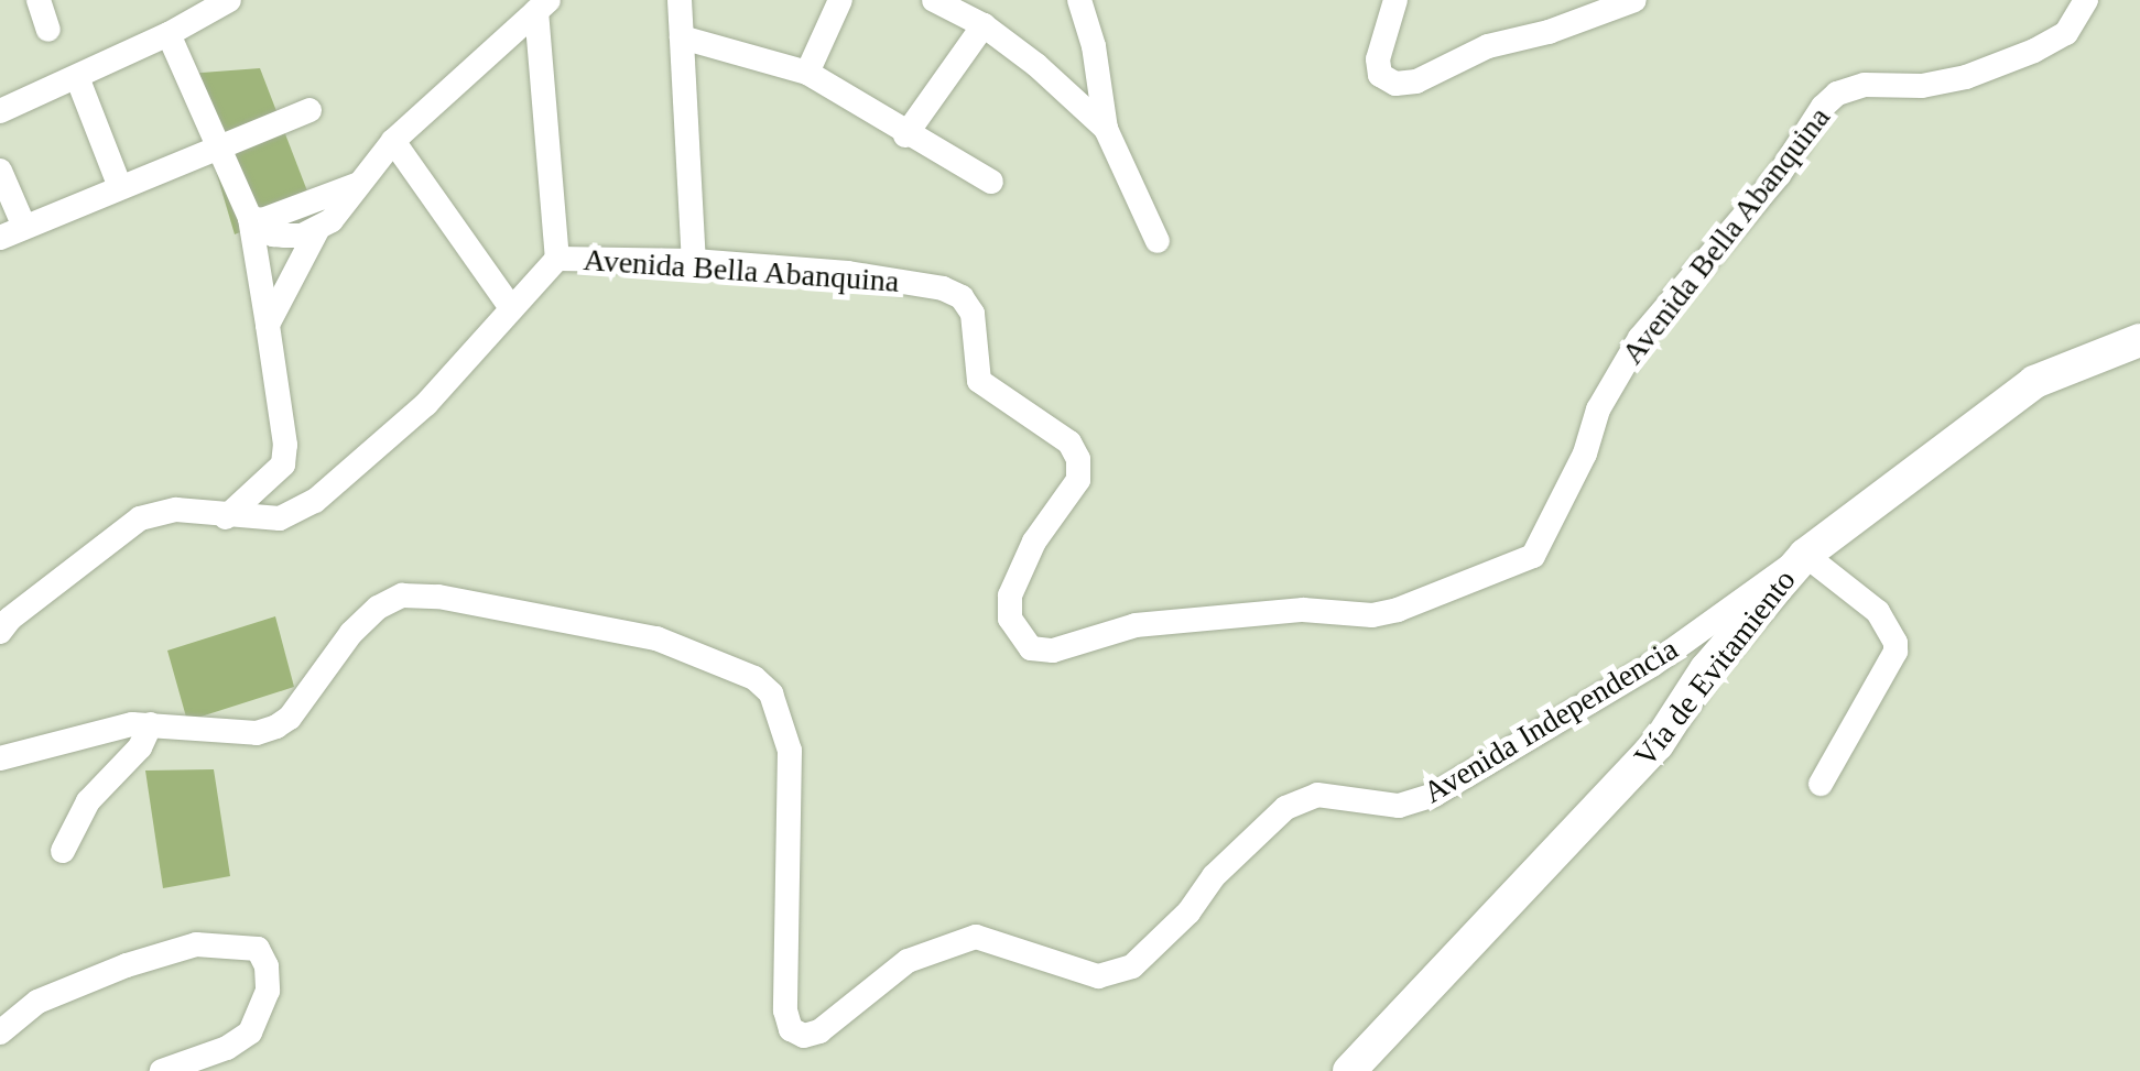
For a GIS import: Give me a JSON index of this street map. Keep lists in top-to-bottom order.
{
  "streets": {
    "main road": ["Vía de Evitamiento"],
    "street": ["Avenida Bella Abanquina", "Avenida Independencia"]
  },
  "crossings": [
    ["Vía de Evitamiento", "Avenida Independencia"]
  ]
}
